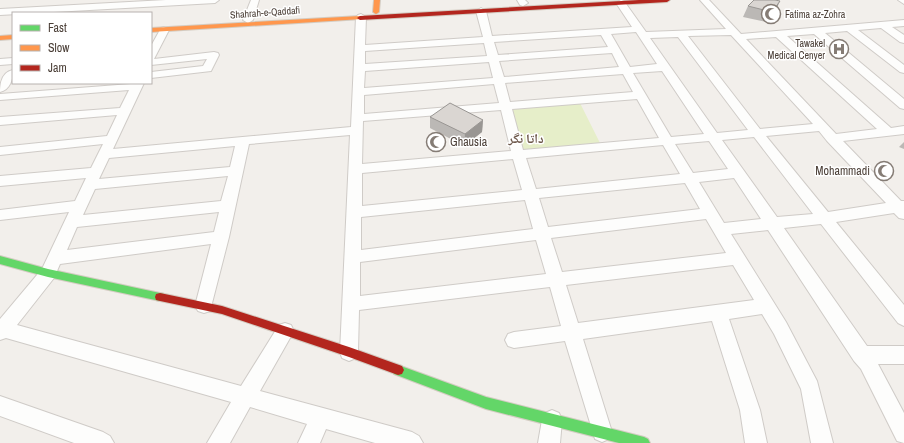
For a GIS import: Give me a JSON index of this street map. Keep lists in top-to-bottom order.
{
  "streets": {
    "main road": ["Shahrah-e-Qaddafi"]
  },
  "districts": ["داتا نگر"],
  "places": {
    "mosque": ["Fatima az-Zohra", "Ghausia", "Mohammadi"],
    "hospital": ["Tawakel Medical Cenyer"]
  },
  "legend": ["Fast", "Slow", "Jam"]
}
